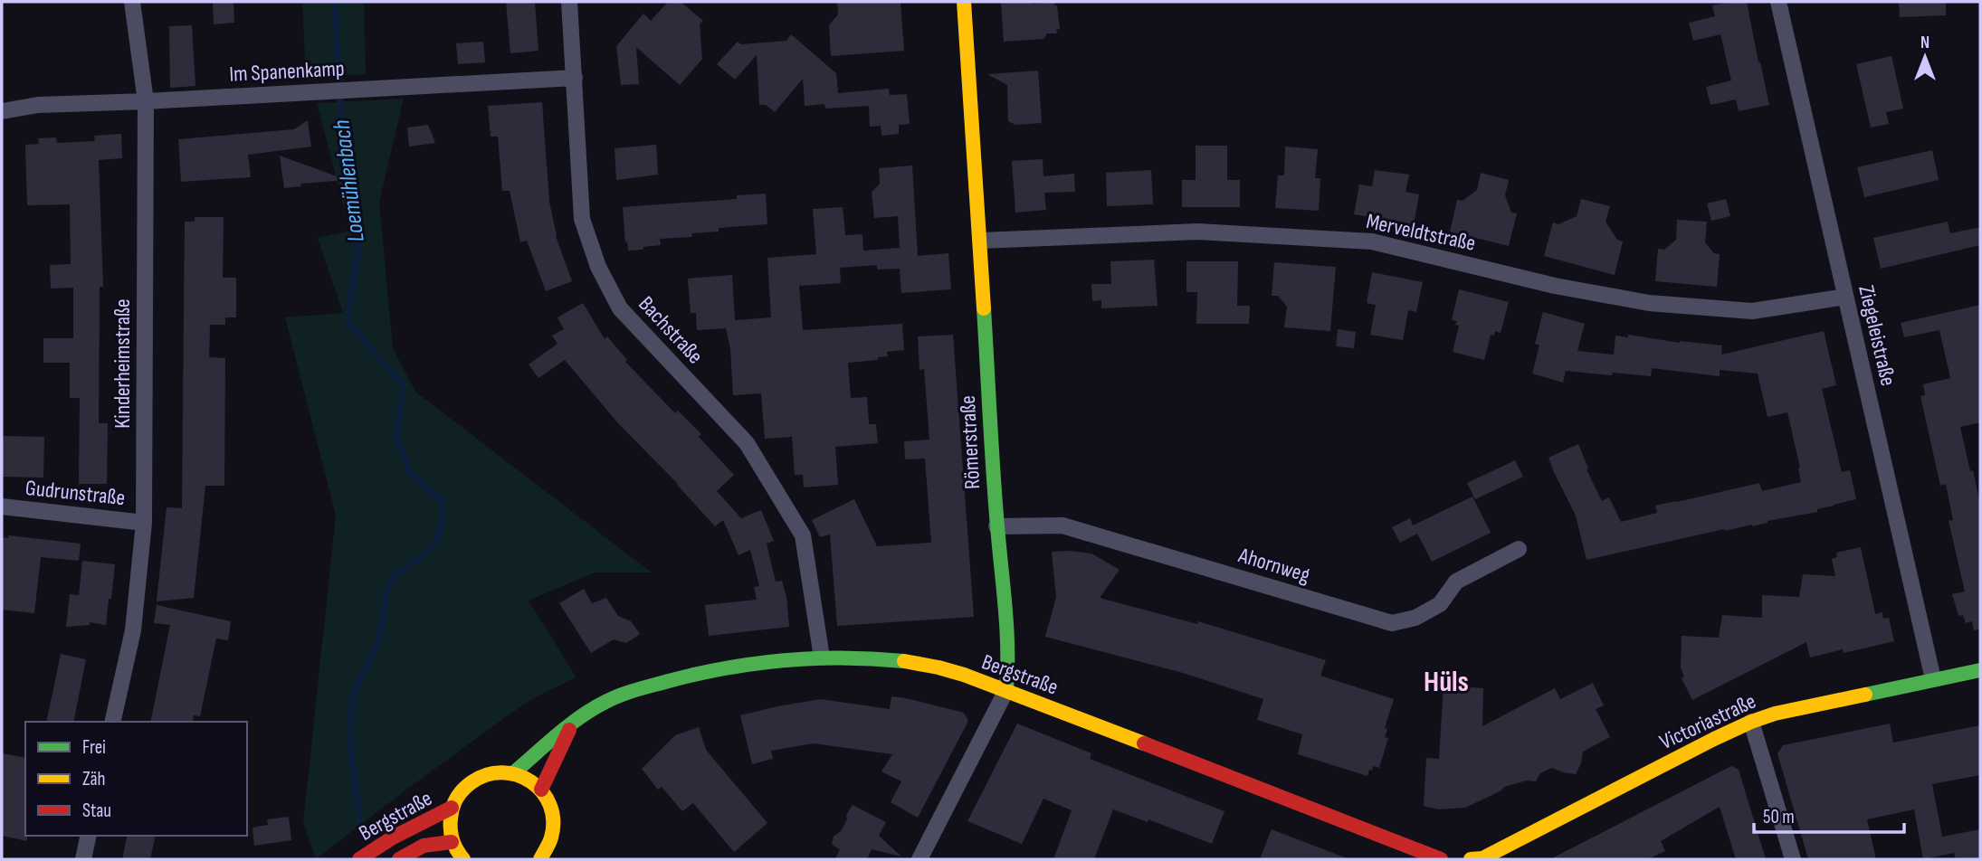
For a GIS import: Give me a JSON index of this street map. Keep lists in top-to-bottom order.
{
  "streets": {
    "main road": ["Römerstraße", "Bergstraße", "Victoriastraße"],
    "street": [
      "Im Spanenkamp",
      "Merveldtstraße",
      "Bachstraße",
      "Ziegeleistraße",
      "Kinderheimstraße",
      "Gudrunstraße",
      "Ahornweg"
    ]
  },
  "crossings": [
    ["Im Spanenkamp", "Bachstraße"],
    ["Im Spanenkamp", "Kinderheimstraße"],
    ["Merveldtstraße", "Ziegeleistraße"],
    ["Merveldtstraße", "Römerstraße"],
    ["Bachstraße", "Bergstraße"],
    ["Ziegeleistraße", "Victoriastraße"],
    ["Kinderheimstraße", "Gudrunstraße"],
    ["Römerstraße", "Ahornweg"],
    ["Römerstraße", "Bergstraße"]
  ],
  "districts": ["Hüls"],
  "water": ["Loemühlenbach"],
  "legend": ["Frei", "Zäh", "Stau"],
  "scale_bar": "50 m",
  "north": "top"
}
